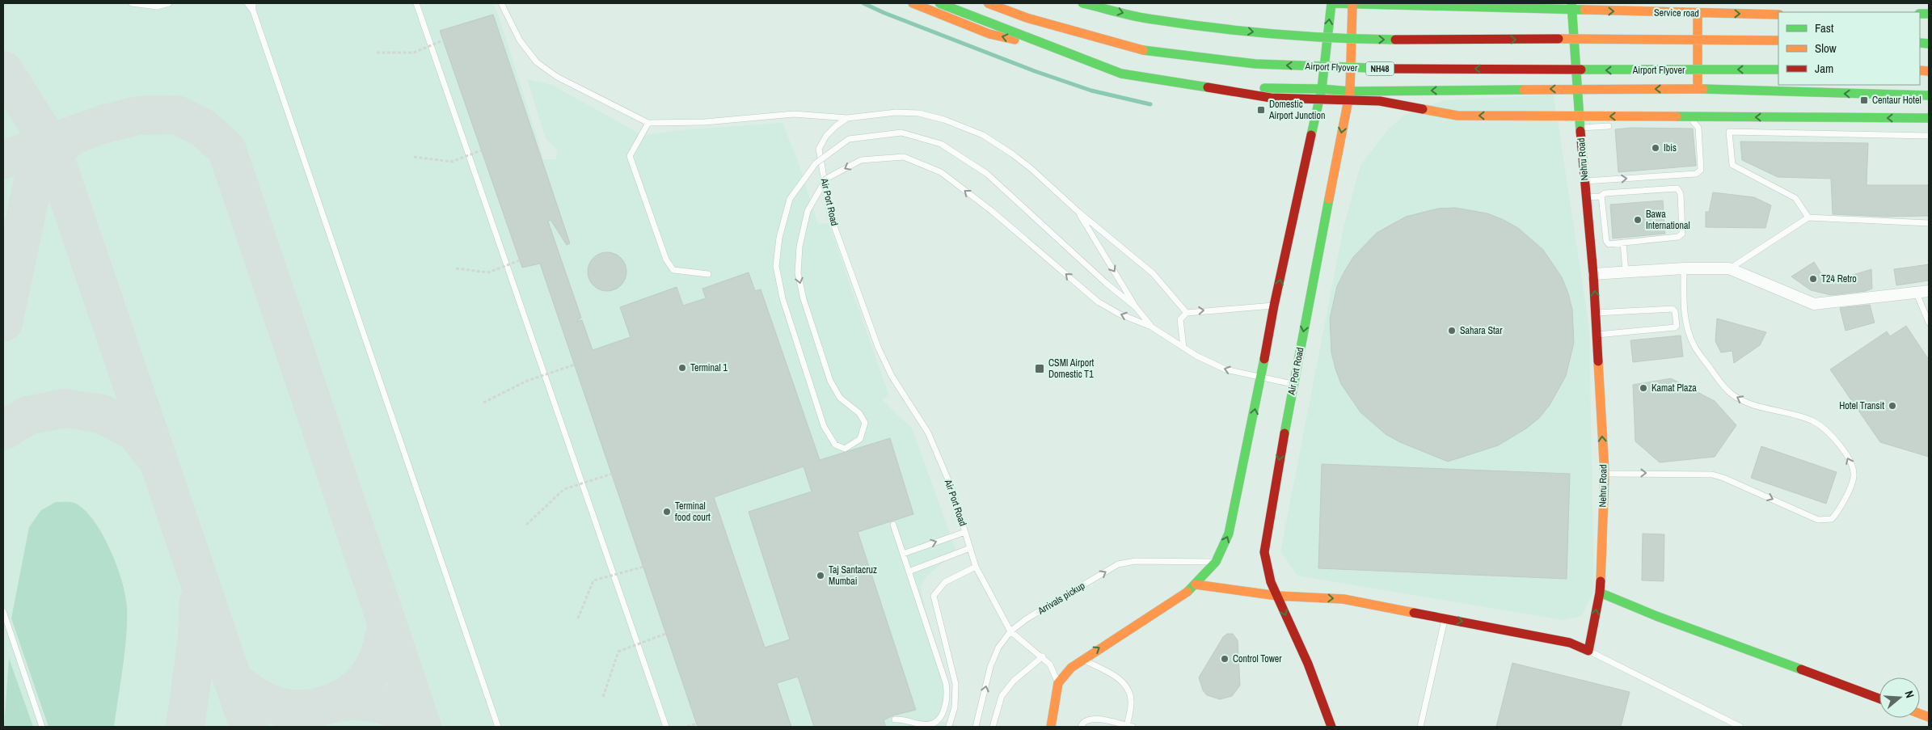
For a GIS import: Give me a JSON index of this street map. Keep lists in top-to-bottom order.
{
  "streets": {
    "main road": [
      "Service road",
      "Airport Flyover",
      "NH48",
      "Nehru Road",
      "Air Port Road"
    ],
    "lane": ["Arrivals pickup"]
  },
  "crossings": [
    ["Service road", "Nehru Road"],
    ["Service road", "Air Port Road"],
    ["Air Port Road", "Arrivals pickup"]
  ],
  "one_way": ["Nehru Road", "Arrivals pickup"],
  "places": {
    "transit": ["Centaur Hotel", "Domestic Airport Junction", "CSMI Airport Domestic T1"],
    "other": [
      "Ibis",
      "Bawa International",
      "T24 Retro",
      "Sahara Star",
      "Terminal 1",
      "Kamat Plaza",
      "Hotel Transit",
      "Terminal food court",
      "Taj Santacruz Mumbai",
      "Control Tower"
    ]
  },
  "legend": ["Fast", "Slow", "Jam"],
  "north": "right"
}
